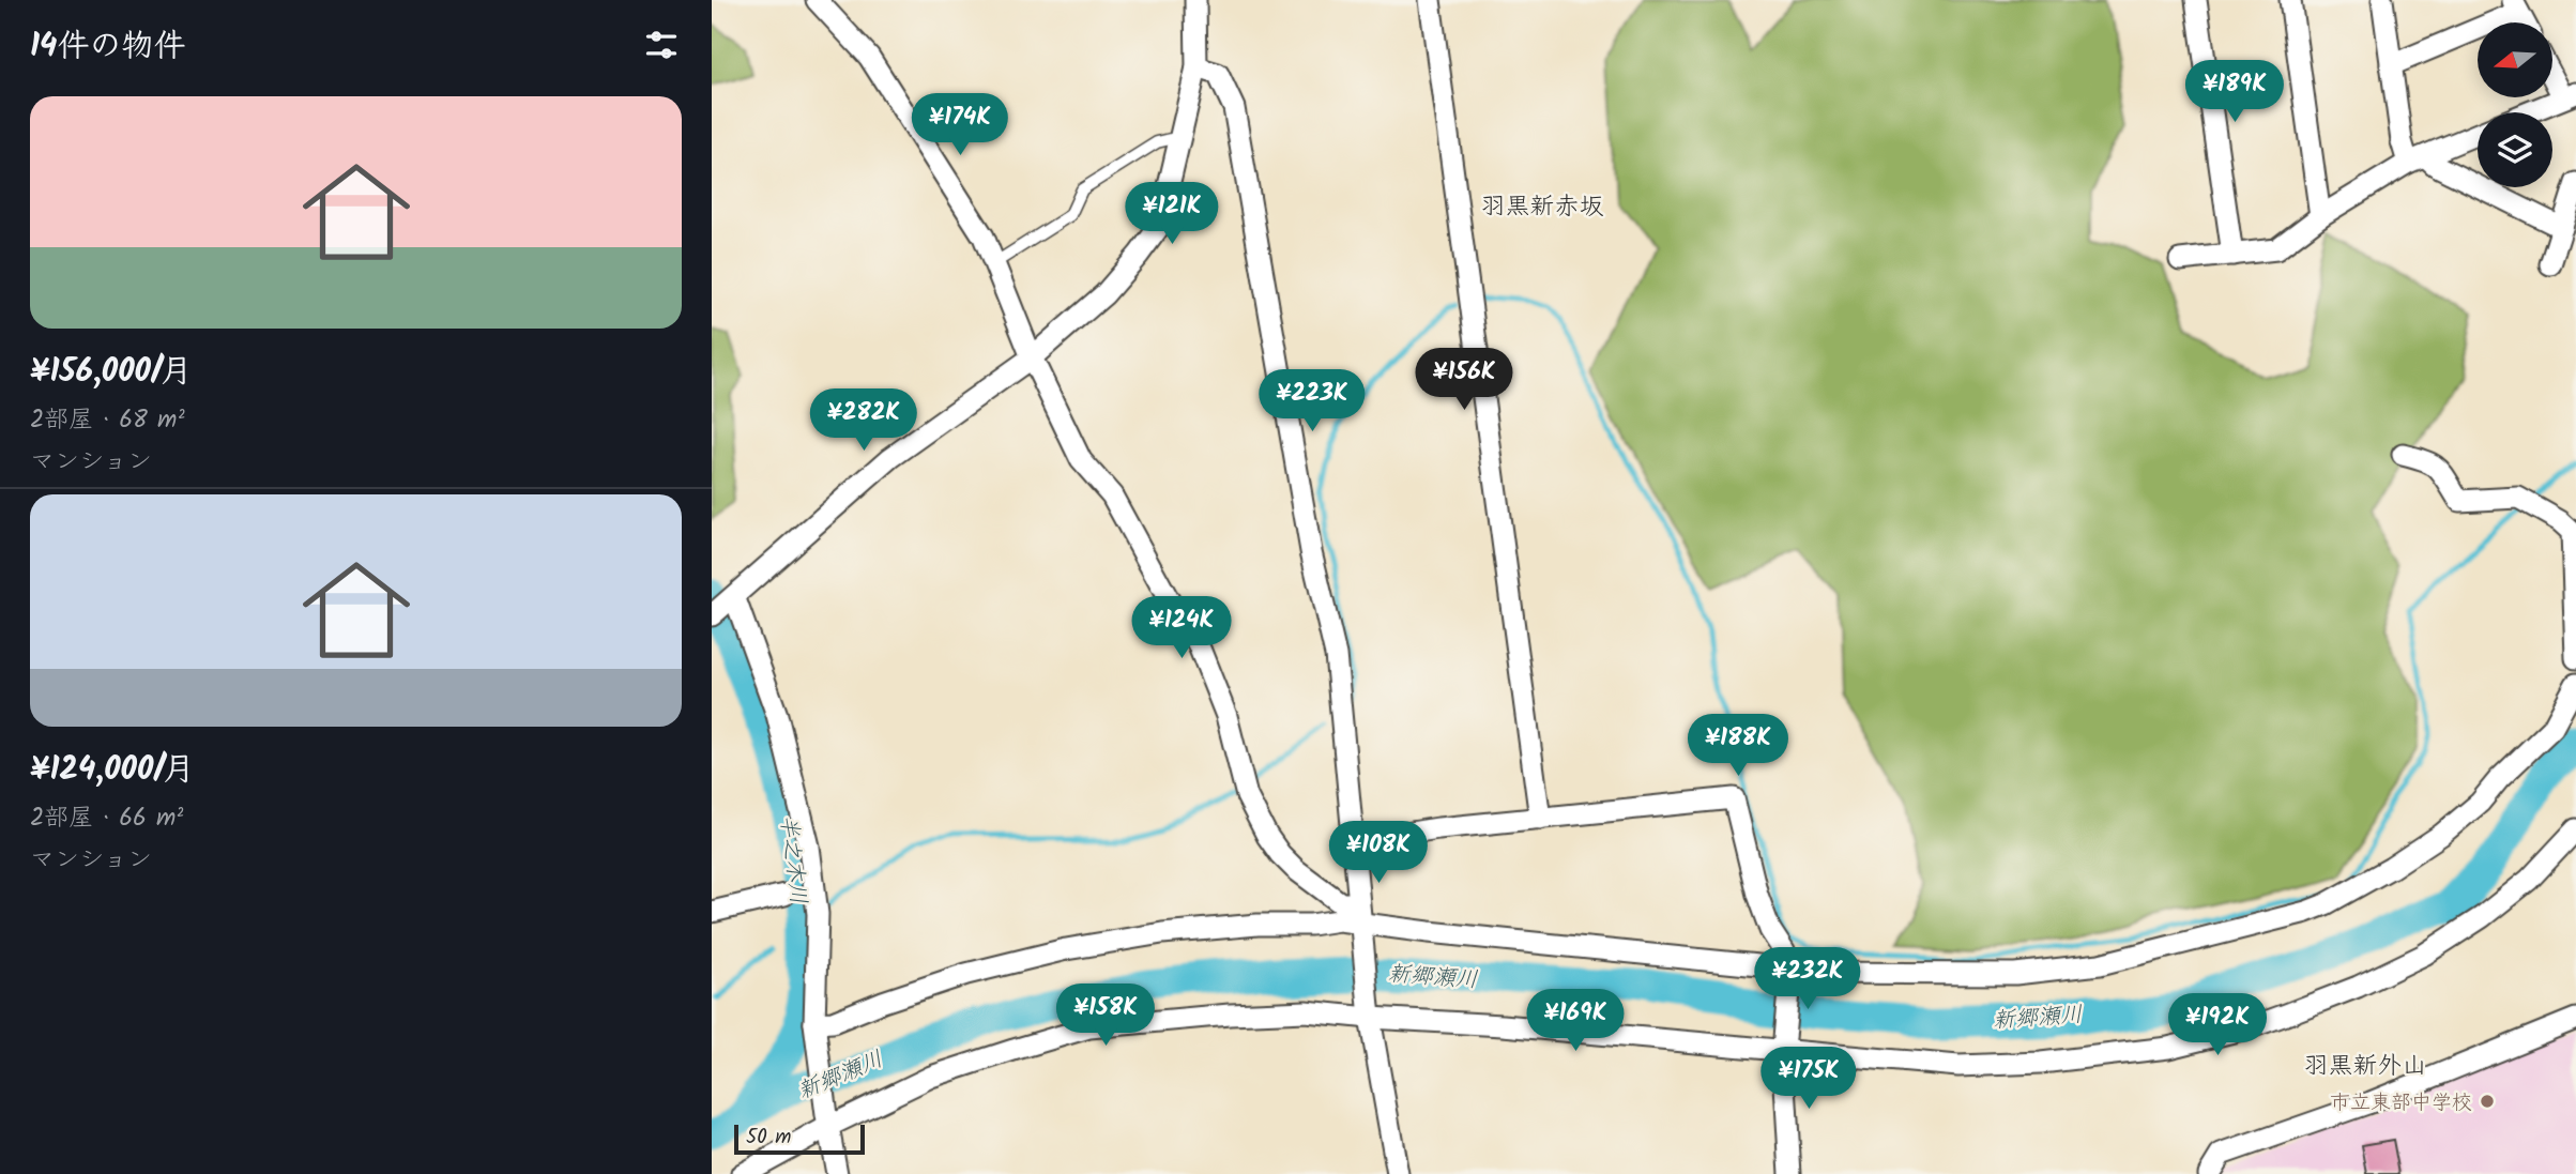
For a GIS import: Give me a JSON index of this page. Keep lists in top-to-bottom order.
{
  "districts": ["羽黒新赤坂", "羽黒新外山"],
  "water": ["半之木川", "新郷瀬川"],
  "places": ["市立東部中学校"],
  "scale_bar": "50 m",
  "north": "left",
  "page": {
    "heading": "14件の物件",
    "price": [
      "¥189K",
      "¥174K",
      "¥121K",
      "¥156K",
      "¥223K",
      "¥282K",
      "¥124K",
      "¥188K",
      "¥108K",
      "¥232K",
      "¥158K",
      "¥169K",
      "¥192K",
      "¥175K"
    ],
    "list": [
      {
        "name": "¥156,000/月",
        "note": "2部屋 · 68 m² · マンション"
      },
      {
        "name": "¥124,000/月",
        "note": "2部屋 · 66 m² · マンション"
      }
    ],
    "scale": "50 m"
  }
}
